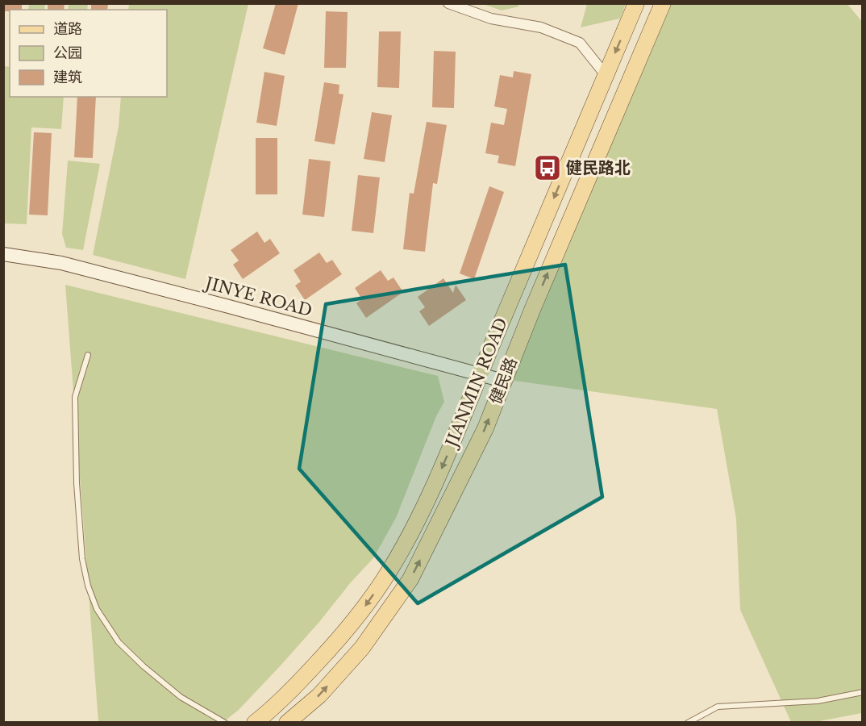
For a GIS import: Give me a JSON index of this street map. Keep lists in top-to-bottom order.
{
  "streets": {
    "main road": ["健民路", "JIANMIN ROAD"],
    "street": ["JINYE ROAD"]
  },
  "crossings": [
    ["JINYE ROAD", "健民路"],
    ["JINYE ROAD", "JIANMIN ROAD"]
  ],
  "one_way": ["健民路", "JIANMIN ROAD"],
  "places": {
    "bus stop": ["健民路北"]
  },
  "legend": ["道路", "公园", "建筑"]
}
